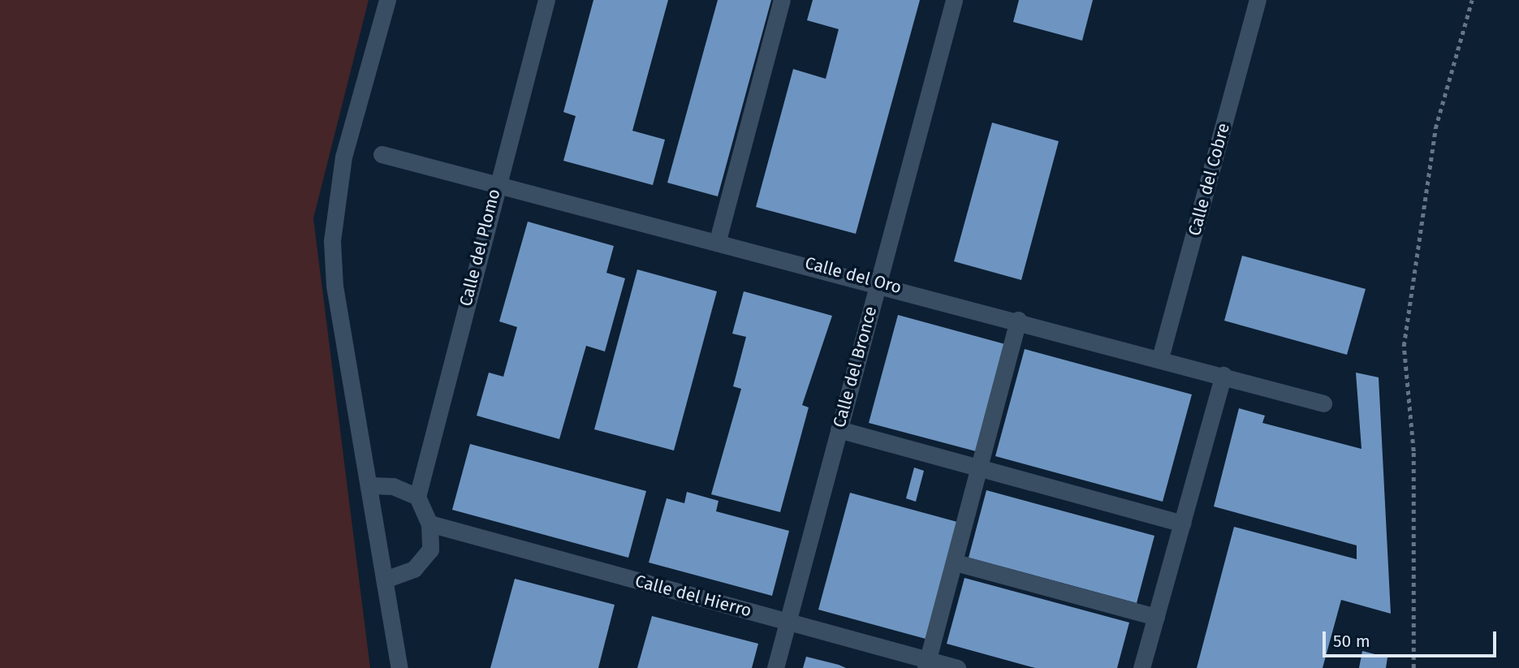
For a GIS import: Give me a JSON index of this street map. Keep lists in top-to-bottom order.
{
  "streets": {
    "street": [
      "Calle del Cobre",
      "Calle del Plomo",
      "Calle del Oro",
      "Calle del Bronce",
      "Calle del Hierro"
    ]
  },
  "crossings": [
    ["Calle del Cobre", "Calle del Oro"],
    ["Calle del Plomo", "Calle del Oro"],
    ["Calle del Oro", "Calle del Bronce"],
    ["Calle del Bronce", "Calle del Hierro"]
  ],
  "scale_bar": "50 m"
}
